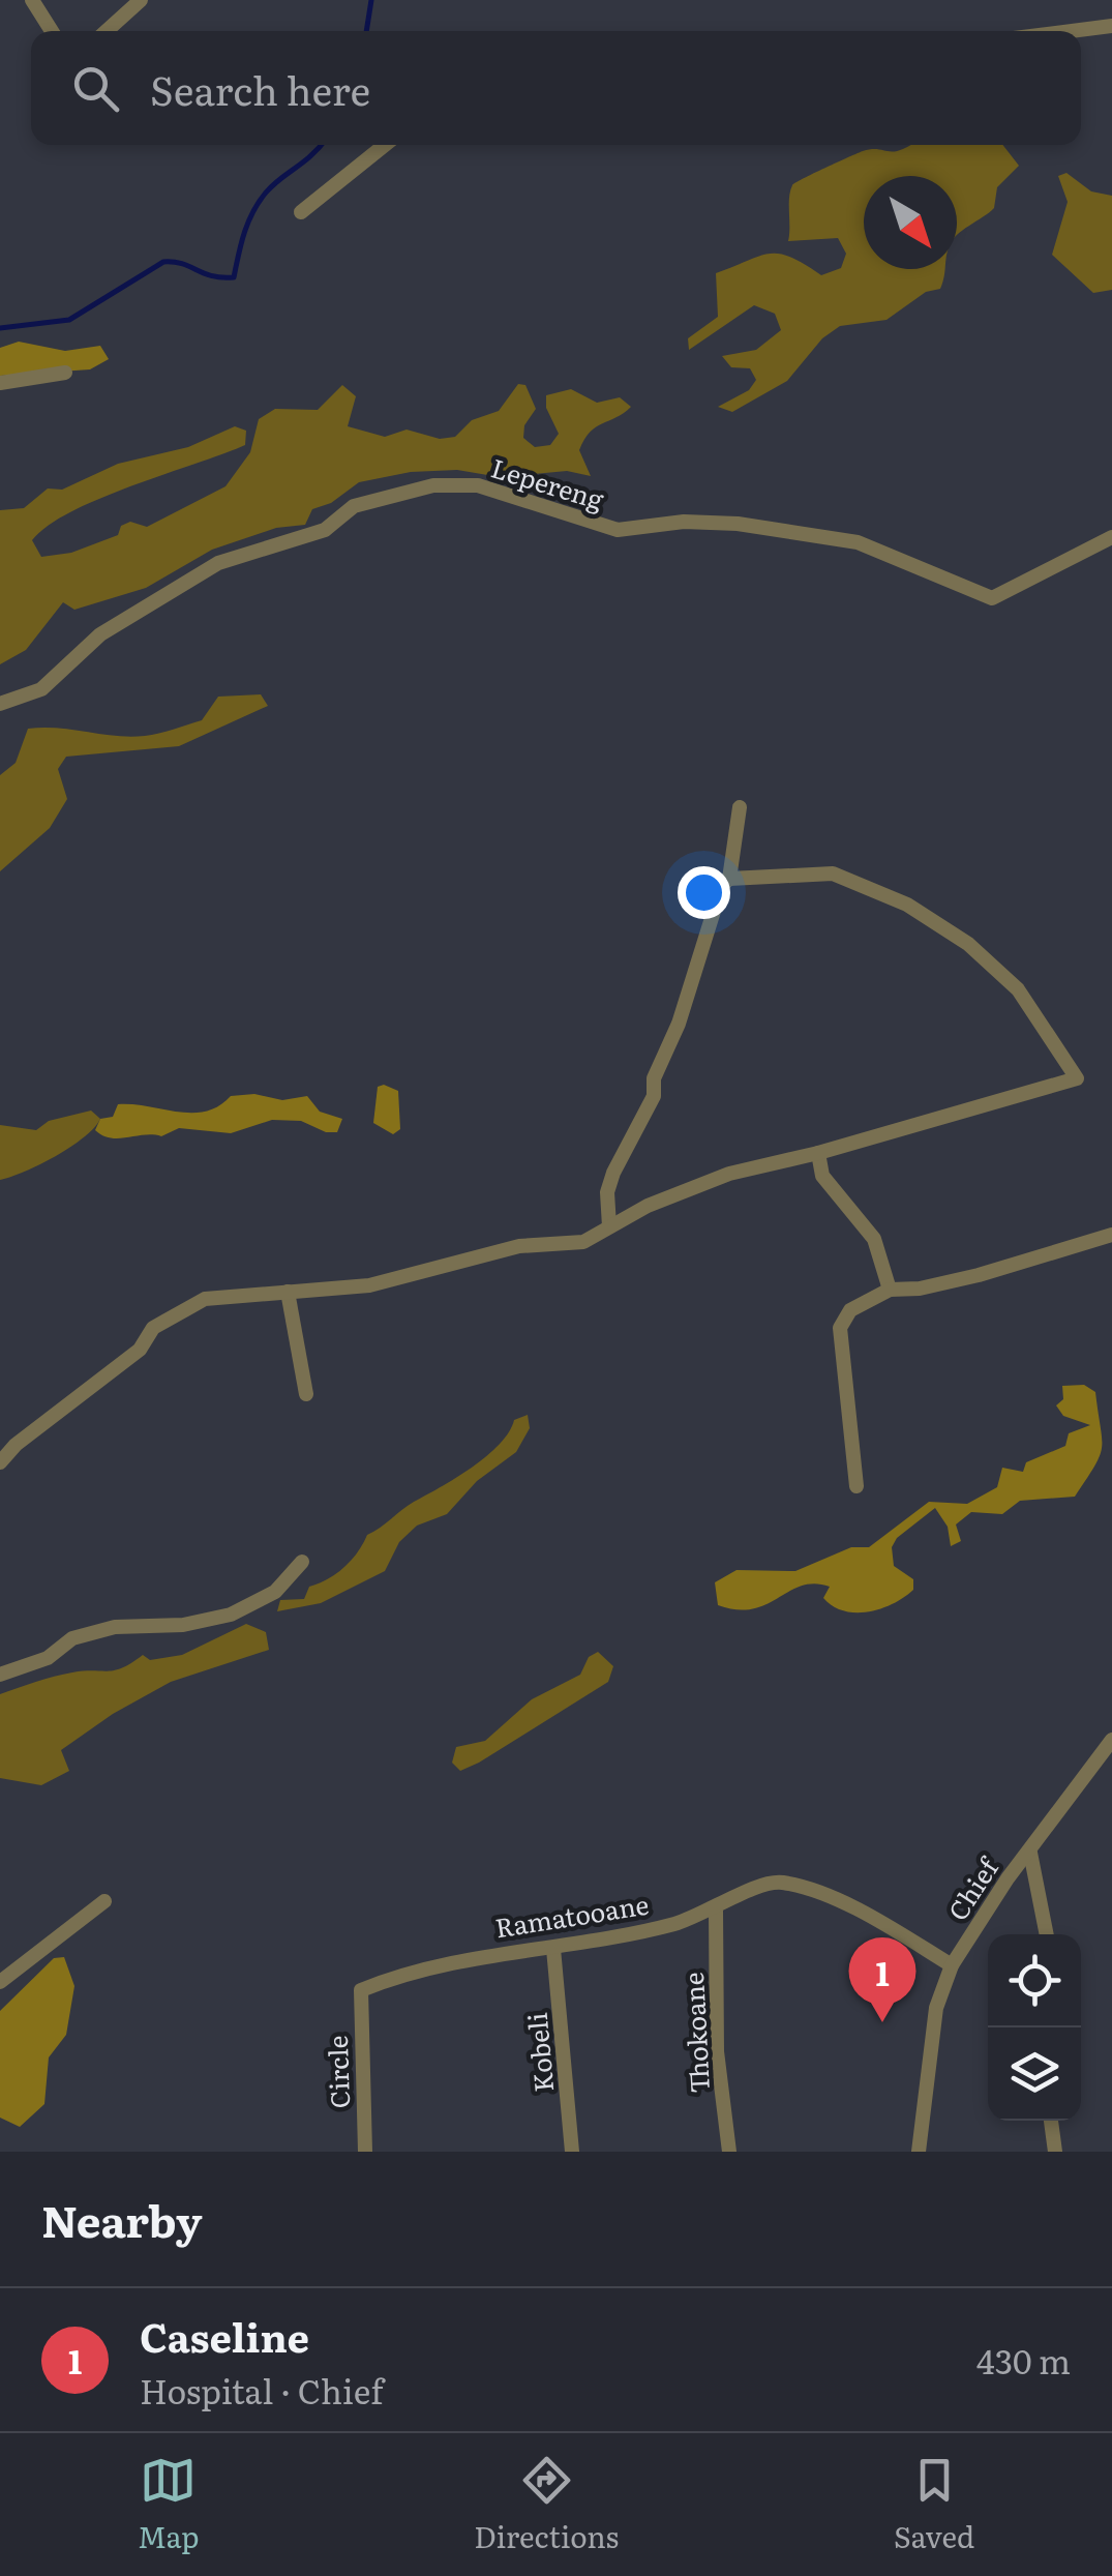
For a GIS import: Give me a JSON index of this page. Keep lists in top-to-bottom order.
{
  "streets": {
    "street": [
      "Lepereng",
      "Chief",
      "Ramatooane",
      "Thokoane",
      "Kobeli",
      "Circle"
    ]
  },
  "crossings": [
    ["Chief", "Ramatooane"],
    ["Ramatooane", "Thokoane"],
    ["Ramatooane", "Kobeli"],
    ["Ramatooane", "Circle"]
  ],
  "north": "bottom right",
  "page": {
    "search": "Search here",
    "pins": "1",
    "heading": "Nearby",
    "list": [
      {
        "mark": "1",
        "name": "Caseline",
        "note": "Hospital · Chief",
        "value": "430 m"
      }
    ],
    "nav": ["Map", "Directions", "Saved"]
  }
}
